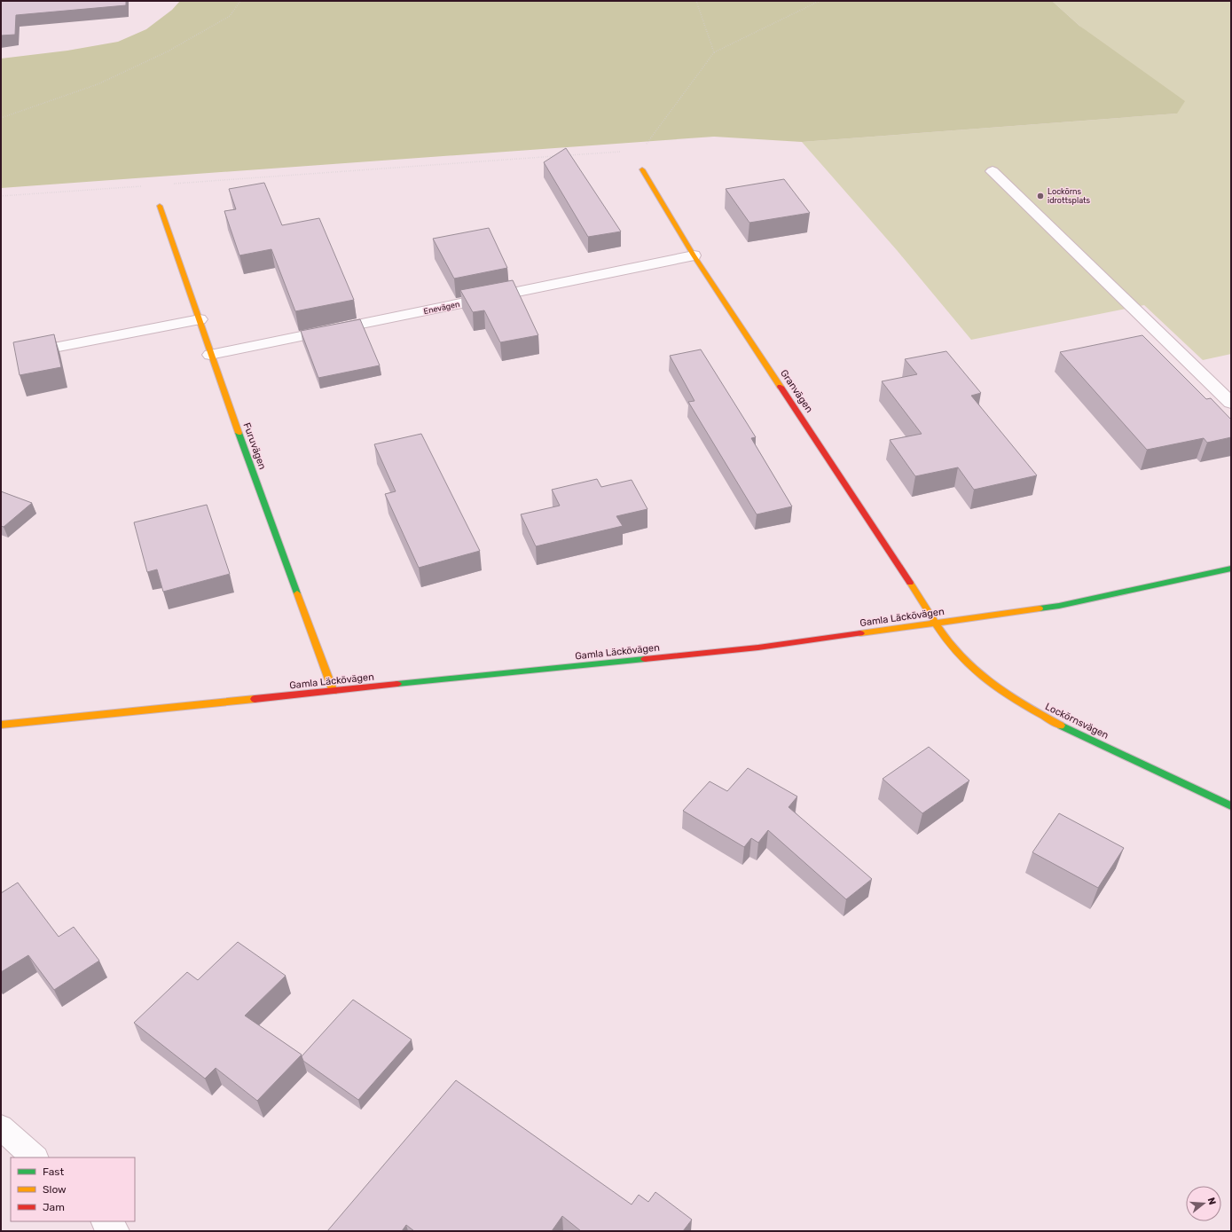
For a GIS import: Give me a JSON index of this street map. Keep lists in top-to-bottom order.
{
  "streets": {
    "street": [
      "Enevägen",
      "Granvägen",
      "Furuvägen",
      "Gamla Läckövägen",
      "Lockörnsvägen"
    ]
  },
  "crossings": [
    ["Enevägen", "Granvägen"],
    ["Enevägen", "Furuvägen"],
    ["Granvägen", "Gamla Läckövägen"],
    ["Granvägen", "Lockörnsvägen"],
    ["Furuvägen", "Gamla Läckövägen"],
    ["Gamla Läckövägen", "Lockörnsvägen"]
  ],
  "places": ["Lockörns idrottsplats"],
  "legend": ["Fast", "Slow", "Jam"],
  "north": "right"
}
